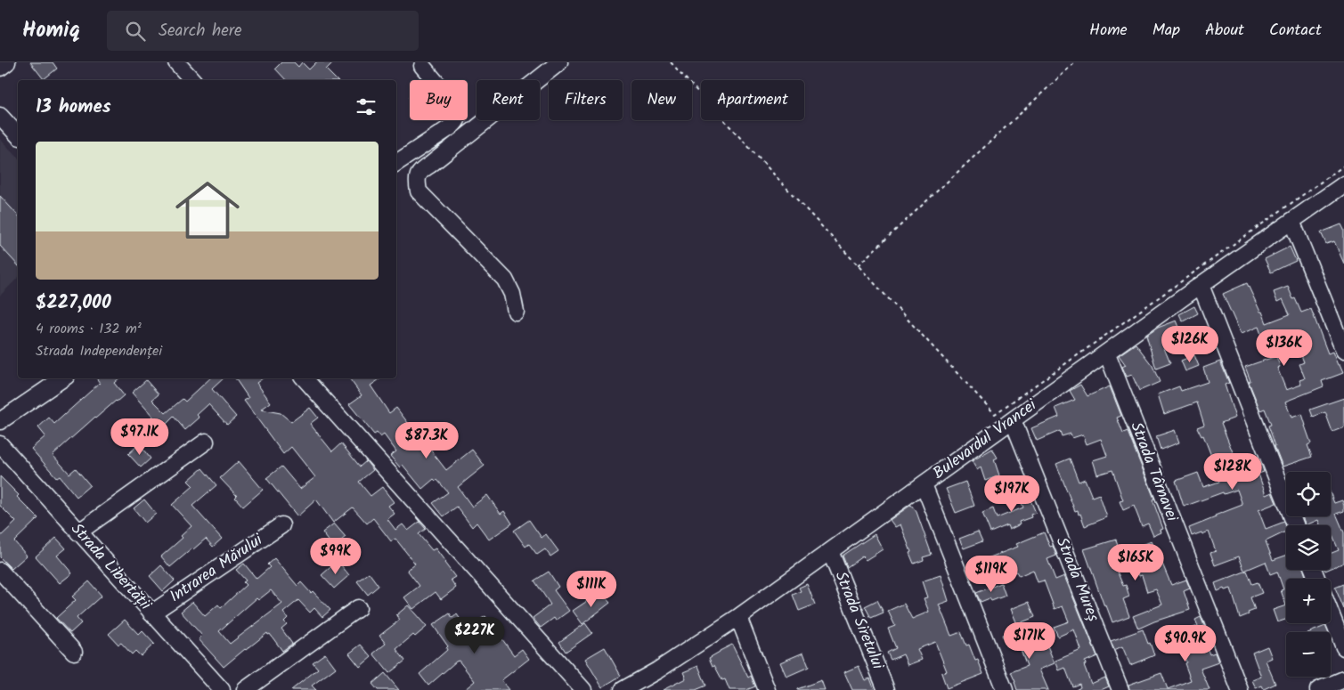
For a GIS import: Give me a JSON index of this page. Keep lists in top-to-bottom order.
{
  "streets": {
    "street": [
      "Bulevardul Vrancei",
      "Strada Târnavei",
      "Strada Libertății",
      "Intrarea Mărului",
      "Strada Mureș",
      "Strada Siretului"
    ]
  },
  "crossings": [
    ["Bulevardul Vrancei", "Strada Târnavei"],
    ["Bulevardul Vrancei", "Strada Mureș"],
    ["Bulevardul Vrancei", "Strada Siretului"],
    ["Strada Libertății", "Intrarea Mărului"]
  ],
  "page": {
    "header": "Homiq",
    "search": "Search here",
    "nav": [
      "Home",
      "Map",
      "About",
      "Contact"
    ],
    "chip": [
      "Buy",
      "Rent",
      "Filters",
      "New",
      "Apartment"
    ],
    "heading": "13 homes",
    "list": [
      {
        "name": "$227,000",
        "note": "4 rooms · 132 m² · Strada Independenței"
      }
    ],
    "price": [
      "$126K",
      "$136K",
      "$97.1K",
      "$87.3K",
      "$128K",
      "$197K",
      "$99K",
      "$165K",
      "$119K",
      "$111K",
      "$227K",
      "$171K",
      "$90.9K"
    ],
    "map_buttons": ["+", "−"]
  }
}
